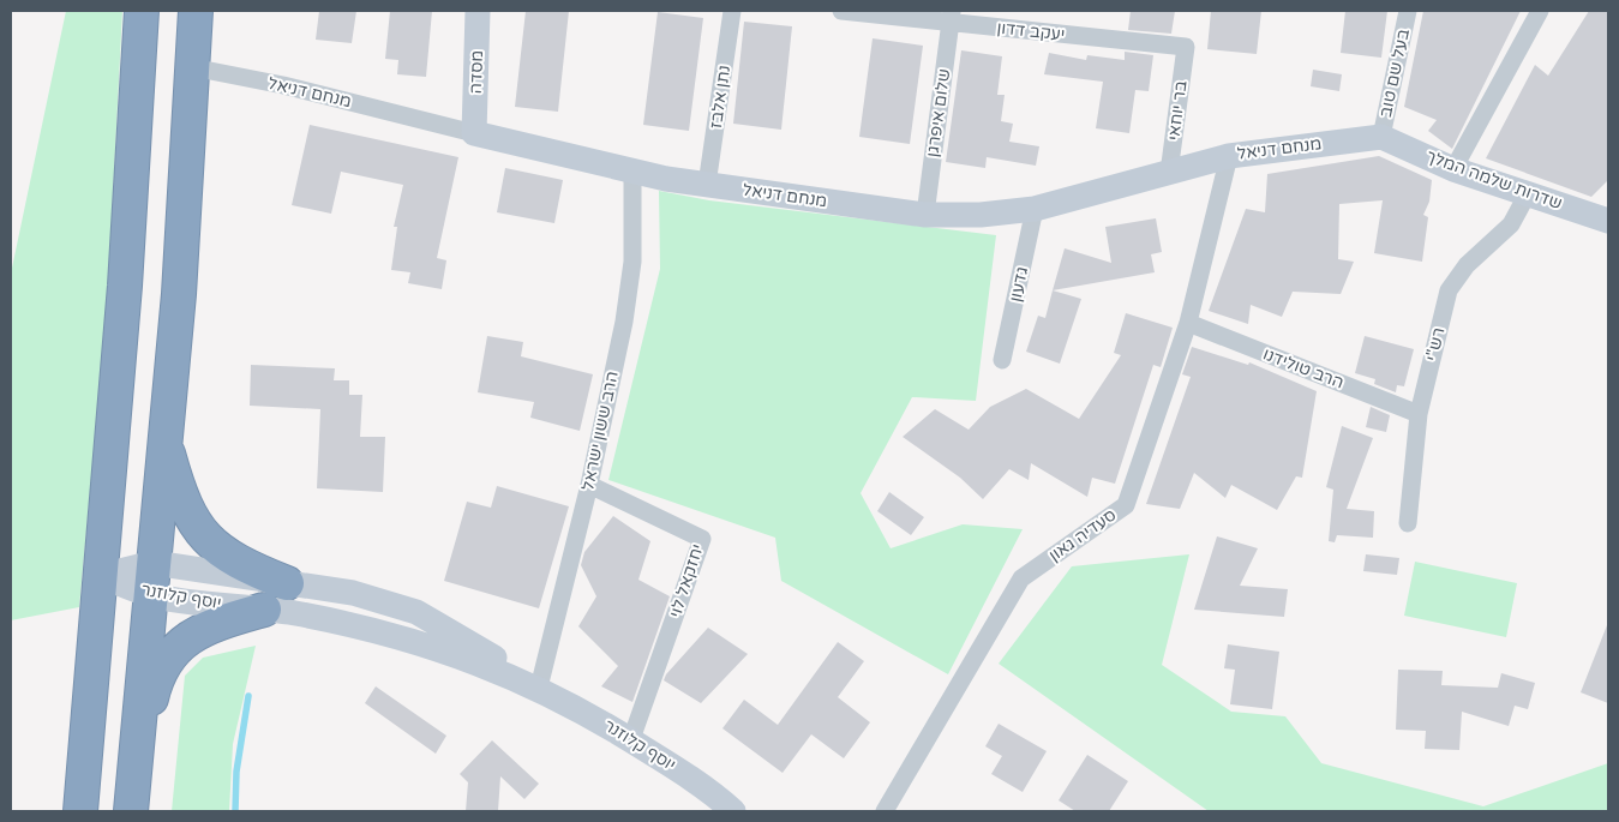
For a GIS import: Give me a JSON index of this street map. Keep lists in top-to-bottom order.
{
  "streets": {
    "street": [
      "יעקב דדון",
      "מסדה",
      "בעל שם טוב",
      "מנחם דניאל",
      "נתן אלבז",
      "בר יוחאי",
      "שלום איפרגן",
      "שדרות שלמה המלך",
      "גדעון",
      "רש\"י",
      "הרב טולידנו",
      "הרב ששון ישראל",
      "סעדיה גאון",
      "יחזקאל לוי",
      "יוסף קלוזנר"
    ]
  },
  "crossings": [
    ["יעקב דדון", "בר יוחאי"],
    ["יעקב דדון", "שלום איפרגן"],
    ["מסדה", "מנחם דניאל"],
    ["בעל שם טוב", "מנחם דניאל"],
    ["בעל שם טוב", "שדרות שלמה המלך"],
    ["מנחם דניאל", "נתן אלבז"],
    ["מנחם דניאל", "בר יוחאי"],
    ["מנחם דניאל", "שלום איפרגן"],
    ["מנחם דניאל", "שדרות שלמה המלך"],
    ["מנחם דניאל", "גדעון"],
    ["מנחם דניאל", "הרב ששון ישראל"],
    ["מנחם דניאל", "סעדיה גאון"],
    ["שדרות שלמה המלך", "רש\"י"],
    ["רש\"י", "הרב טולידנו"],
    ["הרב טולידנו", "סעדיה גאון"],
    ["הרב ששון ישראל", "יחזקאל לוי"],
    ["הרב ששון ישראל", "יוסף קלוזנר"],
    ["יחזקאל לוי", "יוסף קלוזנר"]
  ]
}
